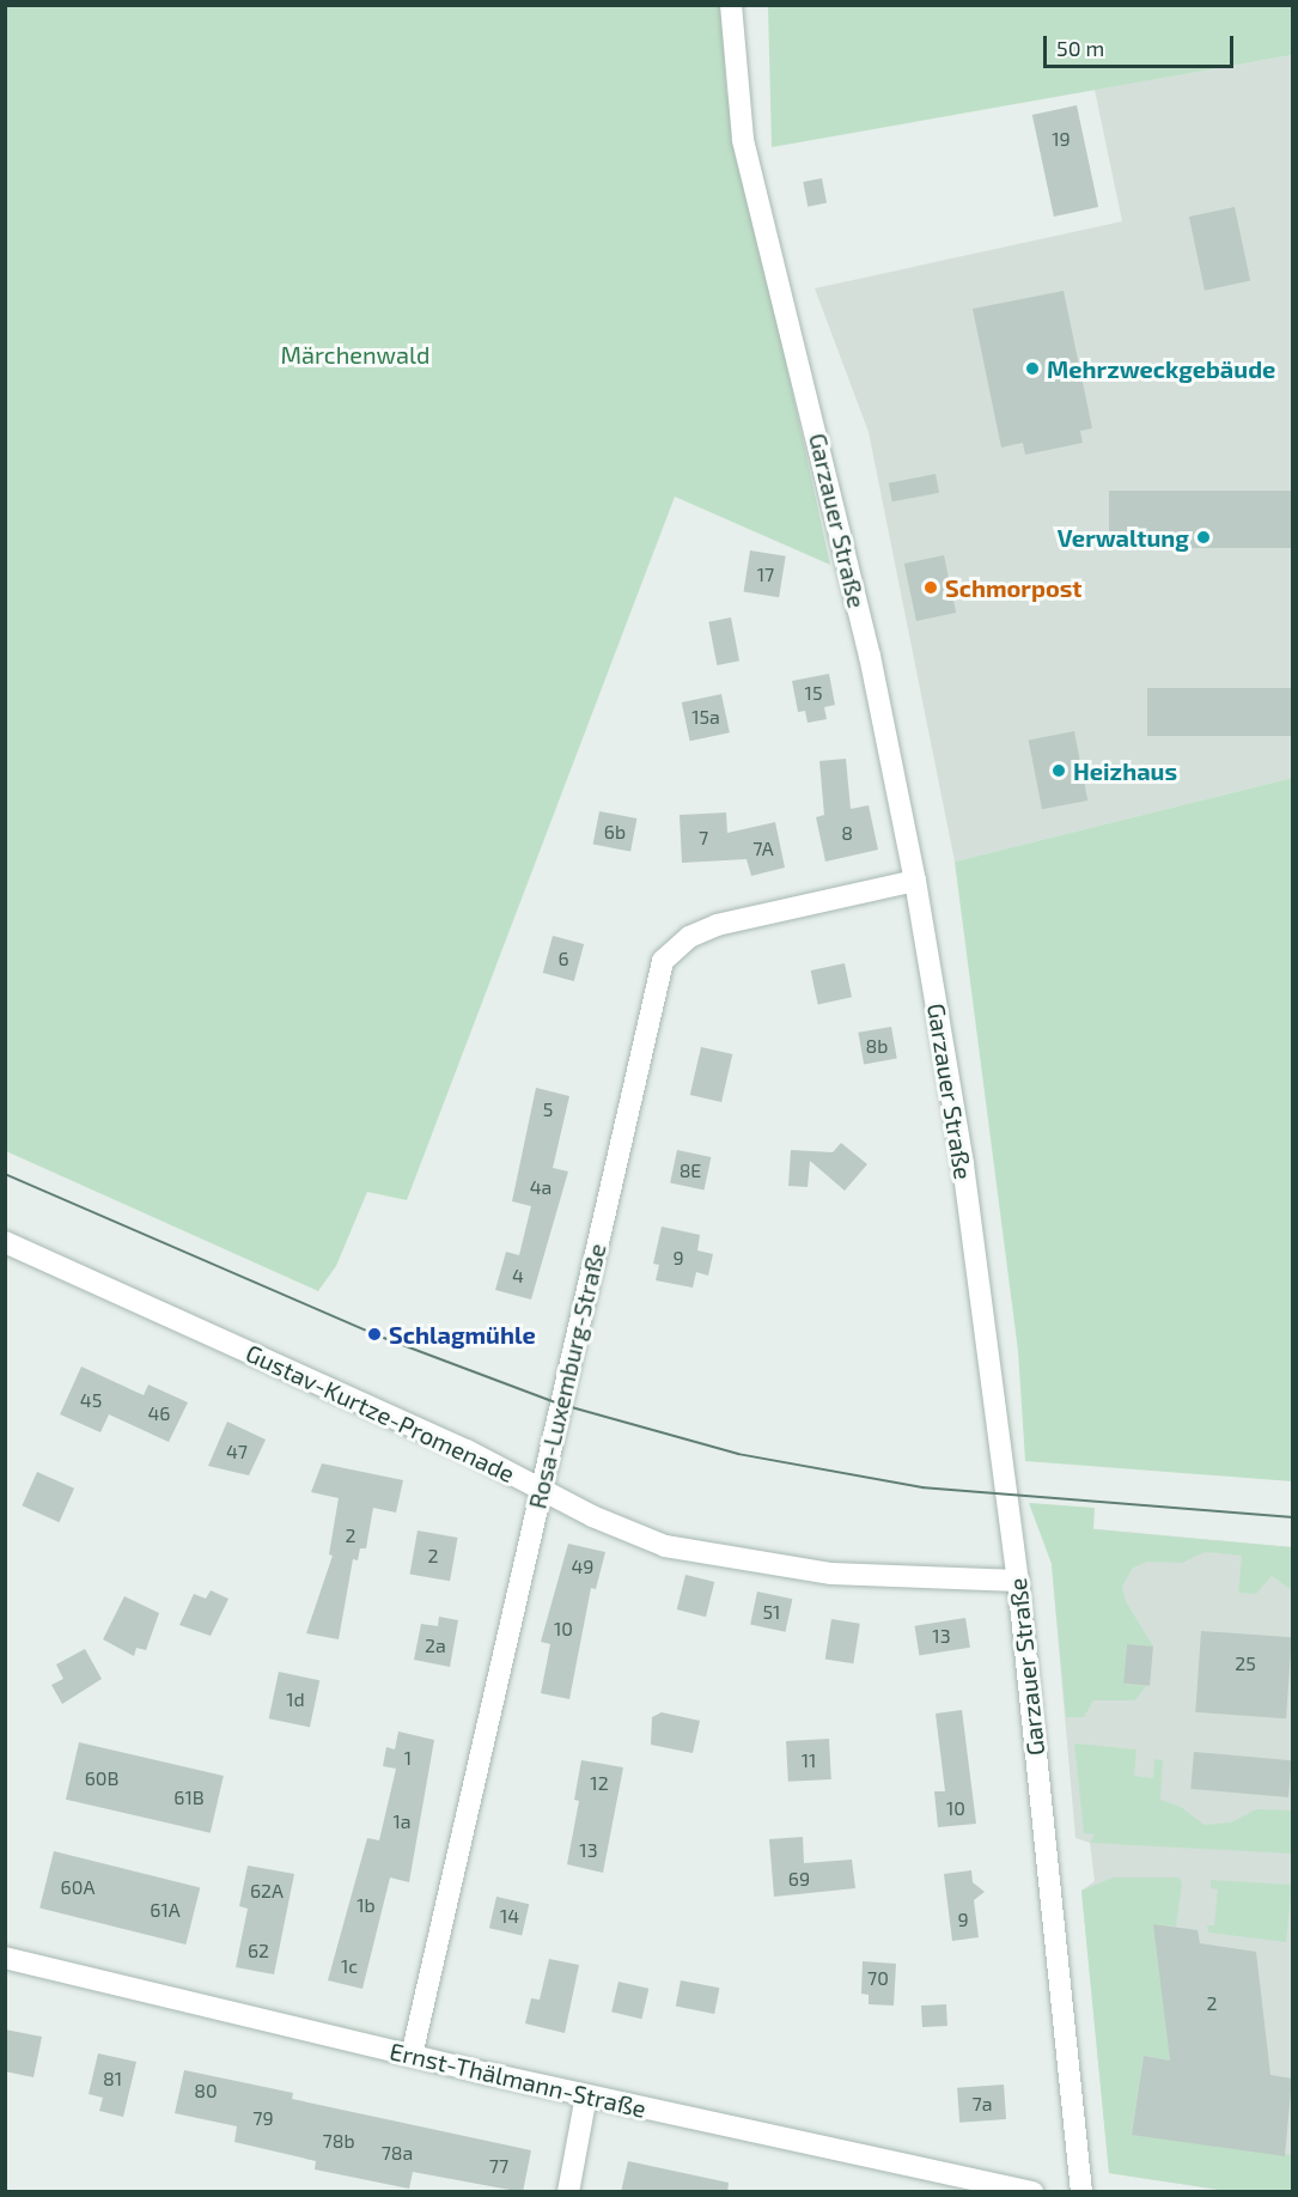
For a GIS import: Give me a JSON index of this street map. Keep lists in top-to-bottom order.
{
  "streets": {
    "street": [
      "Garzauer Straße",
      "Rosa-Luxemburg-Straße",
      "Gustav-Kurtze-Promenade",
      "Ernst-Thälmann-Straße"
    ]
  },
  "crossings": [
    ["Garzauer Straße", "Rosa-Luxemburg-Straße"],
    ["Garzauer Straße", "Gustav-Kurtze-Promenade"],
    ["Rosa-Luxemburg-Straße", "Gustav-Kurtze-Promenade"],
    ["Rosa-Luxemburg-Straße", "Ernst-Thälmann-Straße"]
  ],
  "parks": ["Märchenwald"],
  "places": [
    "Mehrzweckgebäude",
    "Verwaltung",
    "Schmorpost",
    "Heizhaus",
    "Schlagmühle"
  ],
  "house_numbers": [
    "19",
    "17",
    "15",
    "15a",
    "6b",
    "8",
    "7",
    "7A",
    "6",
    "8b",
    "5",
    "8E",
    "4a",
    "9",
    "4",
    "45",
    "46",
    "47",
    "2",
    "2",
    "49",
    "51",
    "10",
    "13",
    "2a",
    "25",
    "1d",
    "1",
    "11",
    "60B",
    "12",
    "61B",
    "10",
    "1a",
    "13",
    "69",
    "60A",
    "62A",
    "1b",
    "61A",
    "14",
    "9",
    "62",
    "1c",
    "70",
    "2",
    "81",
    "80",
    "7a",
    "79",
    "78b",
    "78a",
    "77"
  ],
  "scale_bar": "50 m"
}
